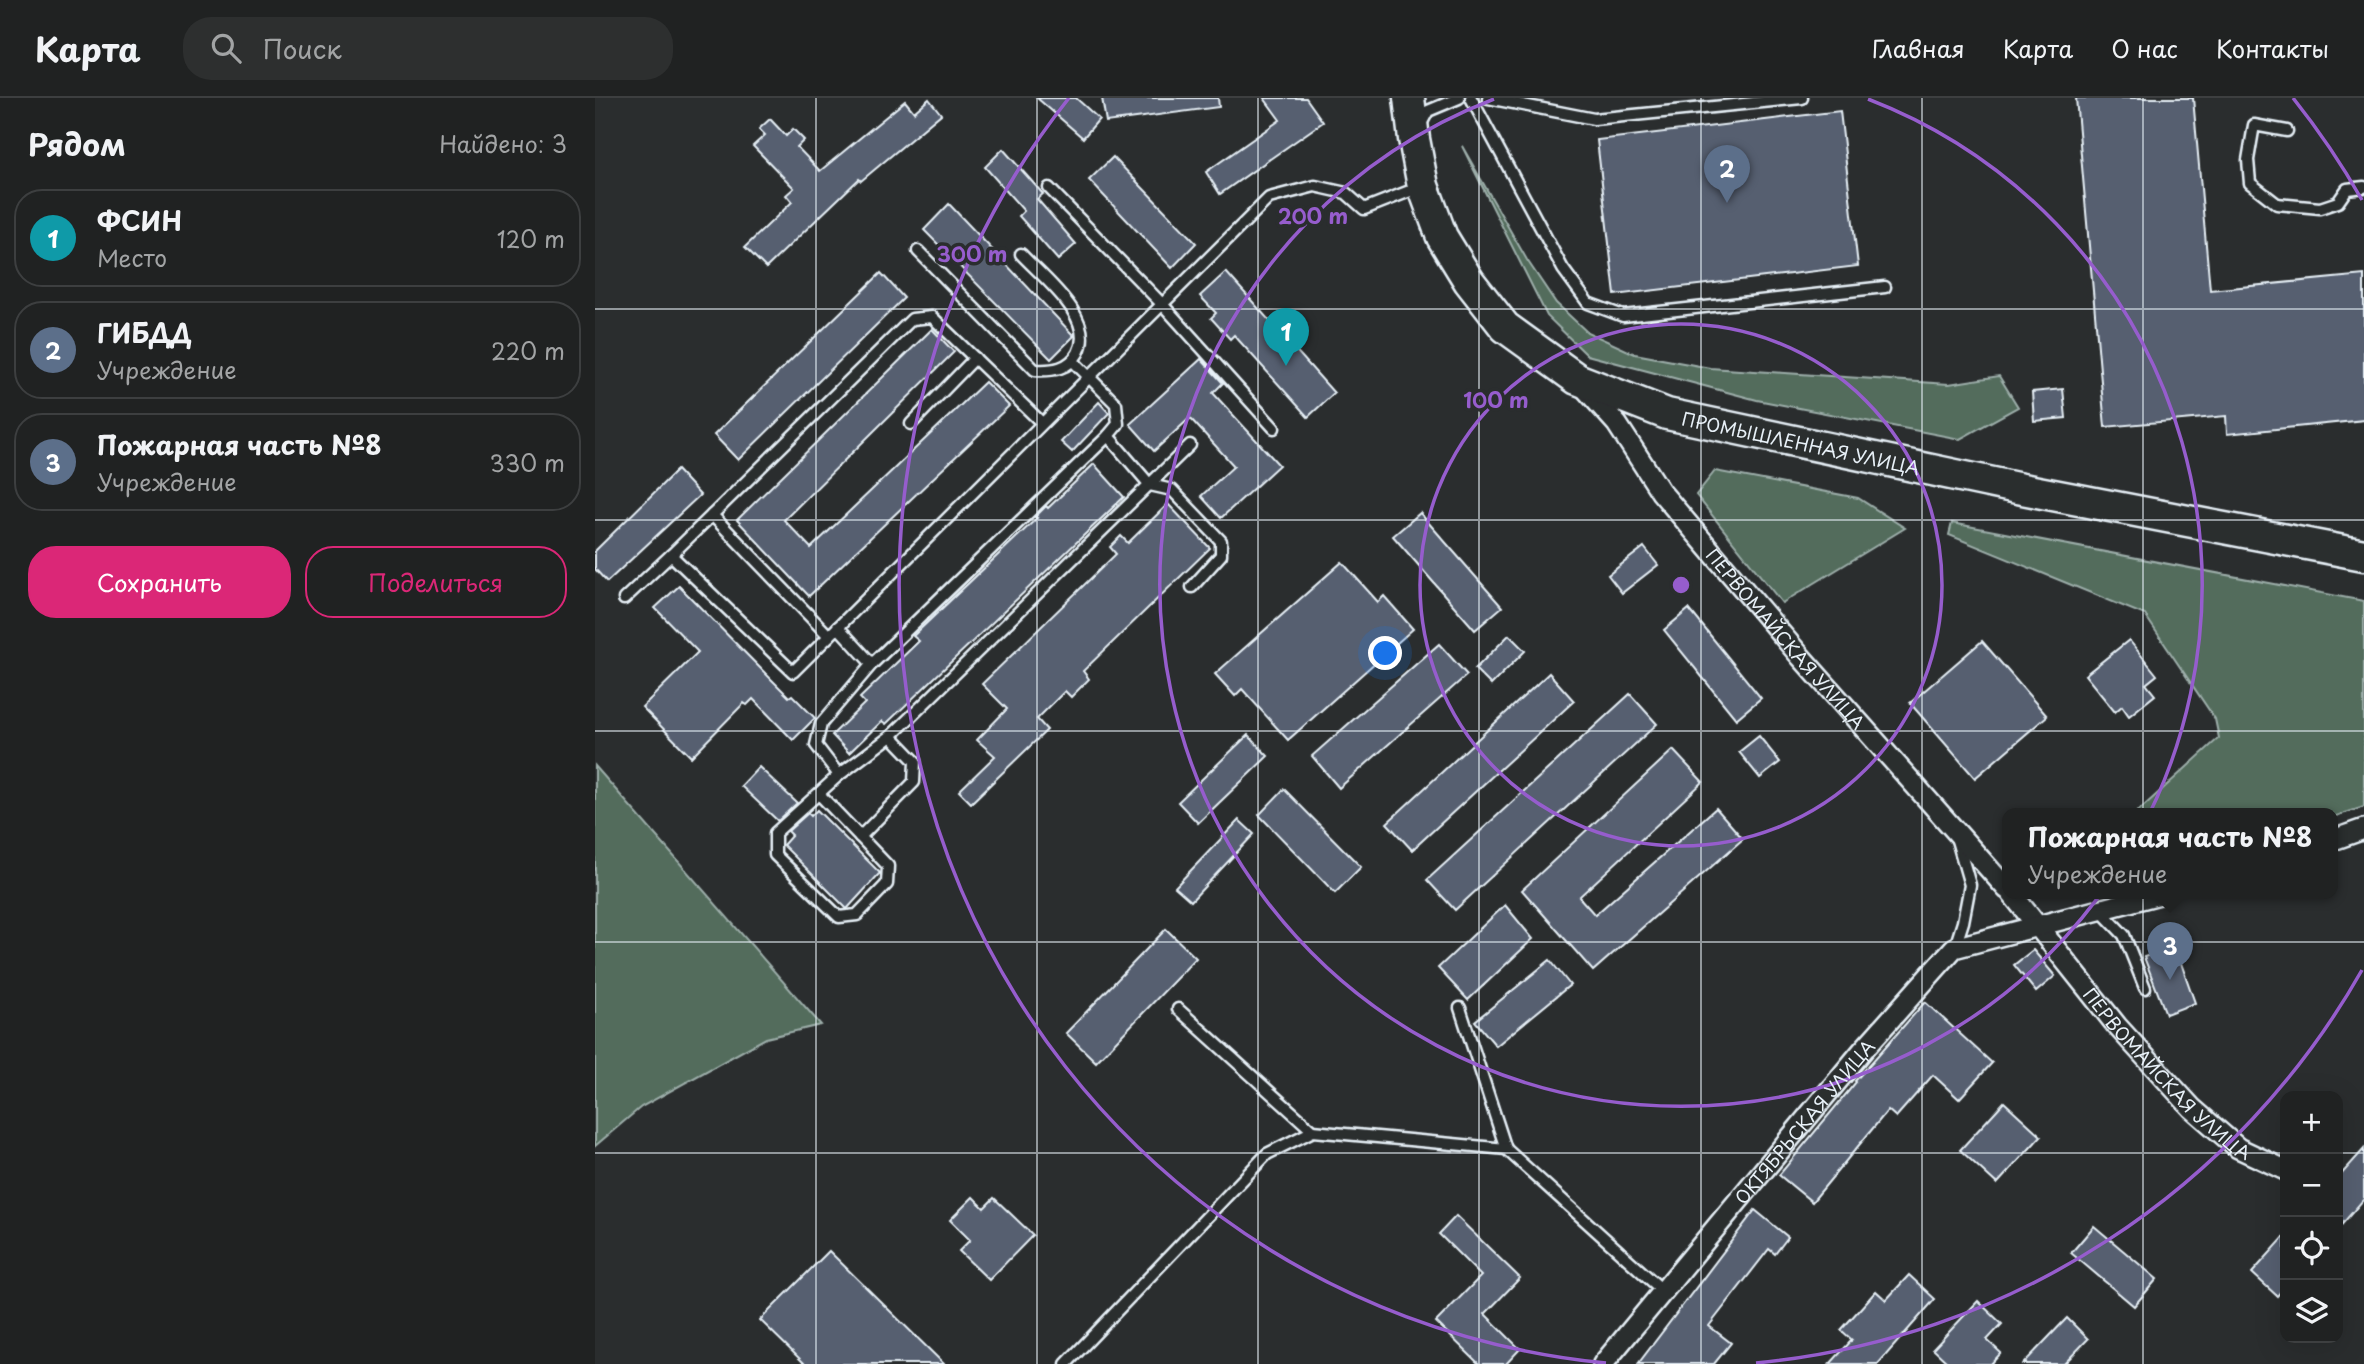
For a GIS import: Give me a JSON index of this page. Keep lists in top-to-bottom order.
{
  "streets": {
    "main road": ["ПРОМЫШЛЕННАЯ УЛИЦА"],
    "street": ["ПЕРВОМАЙСКАЯ УЛИЦА", "ОКТЯБРЬСКАЯ УЛИЦА"]
  },
  "crossings": [
    ["ПРОМЫШЛЕННАЯ УЛИЦА", "ПЕРВОМАЙСКАЯ УЛИЦА"]
  ],
  "page": {
    "header": "Карта",
    "search": "Поиск",
    "nav": [
      "Главная",
      "Карта",
      "О нас",
      "Контакты"
    ],
    "heading": ["Рядом", "Найдено: 3"],
    "pins": ["2", "1", "3"],
    "list": [
      {
        "mark": "1",
        "name": "ФСИН",
        "note": "Место",
        "value": "120 m"
      },
      {
        "mark": "2",
        "name": "ГИБДД",
        "note": "Учреждение",
        "value": "220 m"
      },
      {
        "mark": "3",
        "name": "Пожарная часть №8",
        "note": "Учреждение",
        "value": "330 m"
      }
    ],
    "buttons": ["Сохранить", "Поделиться"],
    "popup": ["Пожарная часть №8", "Учреждение"],
    "map_buttons": ["+", "−"]
  },
  "rings": ["200 m", "300 m", "100 m"]
}
